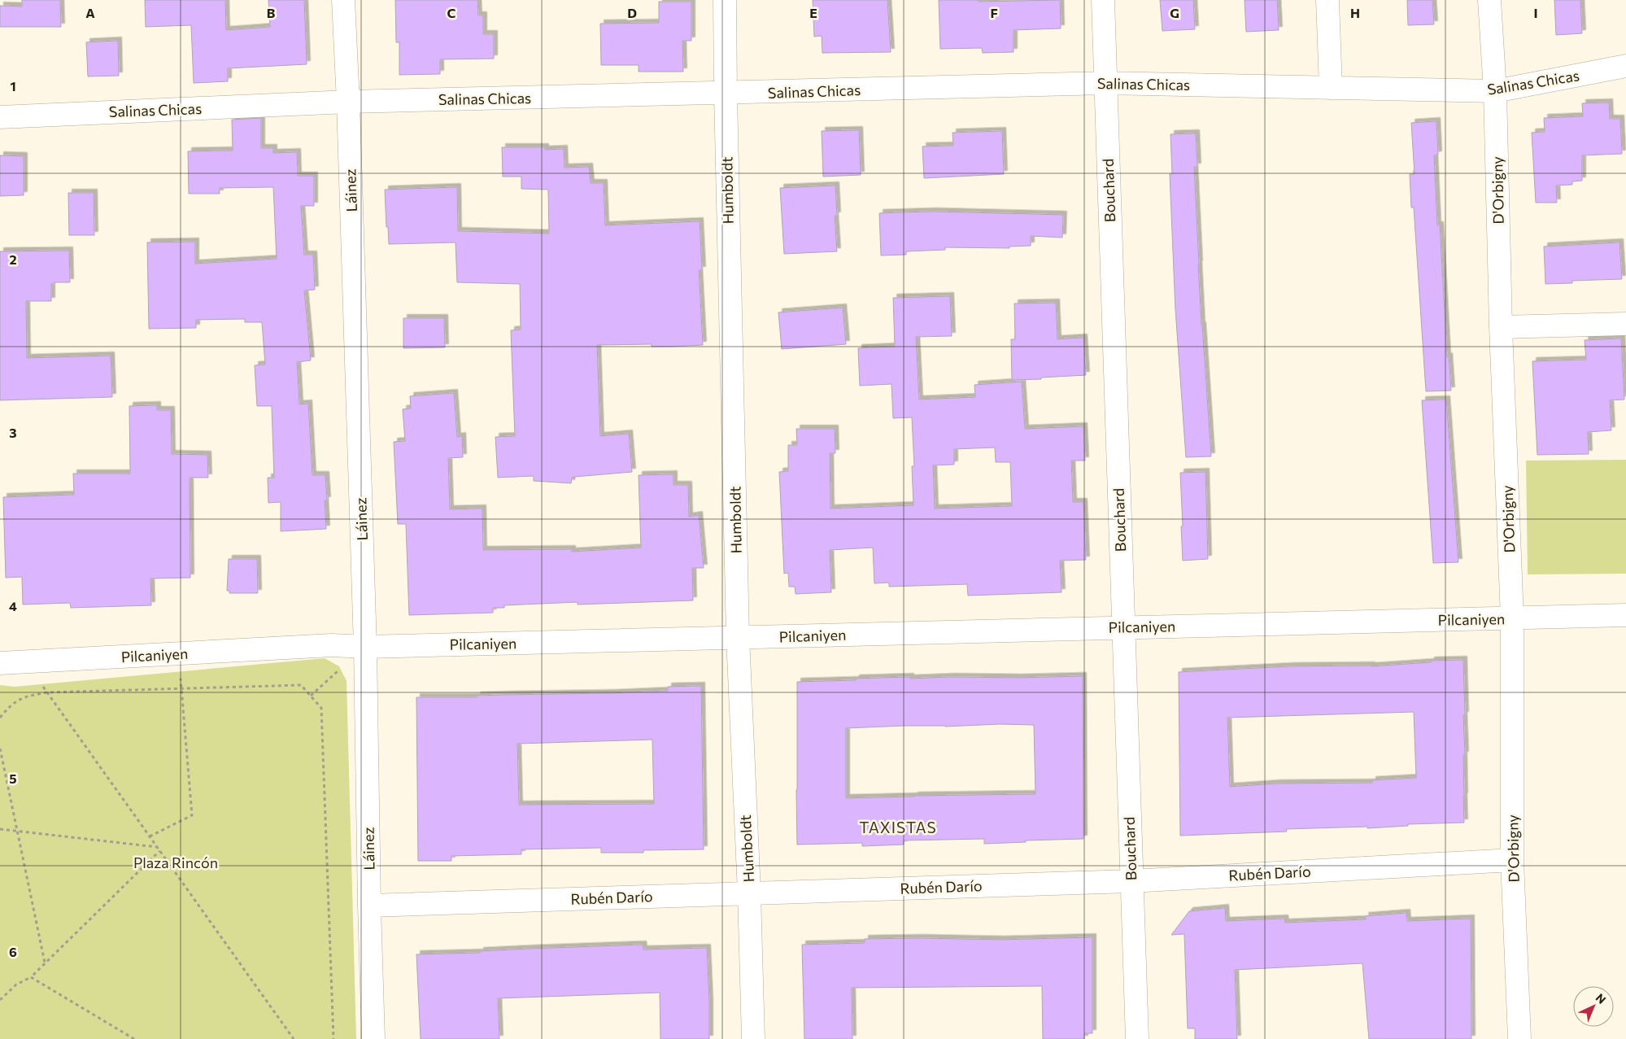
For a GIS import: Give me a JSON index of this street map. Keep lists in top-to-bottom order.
{
  "streets": {
    "street": [
      "Salinas Chicas",
      "Láinez",
      "Humboldt",
      "Bouchard",
      "D'Orbigny",
      "Pilcaniyen",
      "Rubén Darío"
    ]
  },
  "crossings": [
    ["Salinas Chicas", "Láinez"],
    ["Salinas Chicas", "Humboldt"],
    ["Salinas Chicas", "Bouchard"],
    ["Salinas Chicas", "D'Orbigny"],
    ["Láinez", "Pilcaniyen"],
    ["Láinez", "Rubén Darío"],
    ["Humboldt", "Pilcaniyen"],
    ["Humboldt", "Rubén Darío"],
    ["Bouchard", "Pilcaniyen"],
    ["Bouchard", "Rubén Darío"],
    ["D'Orbigny", "Pilcaniyen"],
    ["D'Orbigny", "Rubén Darío"]
  ],
  "districts": ["TAXISTAS"],
  "parks": ["Plaza Rincón"],
  "north": "top right",
  "grid": {
    "columns": [
      "A",
      "B",
      "C",
      "D",
      "E",
      "F",
      "G",
      "H",
      "I"
    ],
    "rows": [
      "1",
      "2",
      "3",
      "4",
      "5",
      "6"
    ]
  }
}
